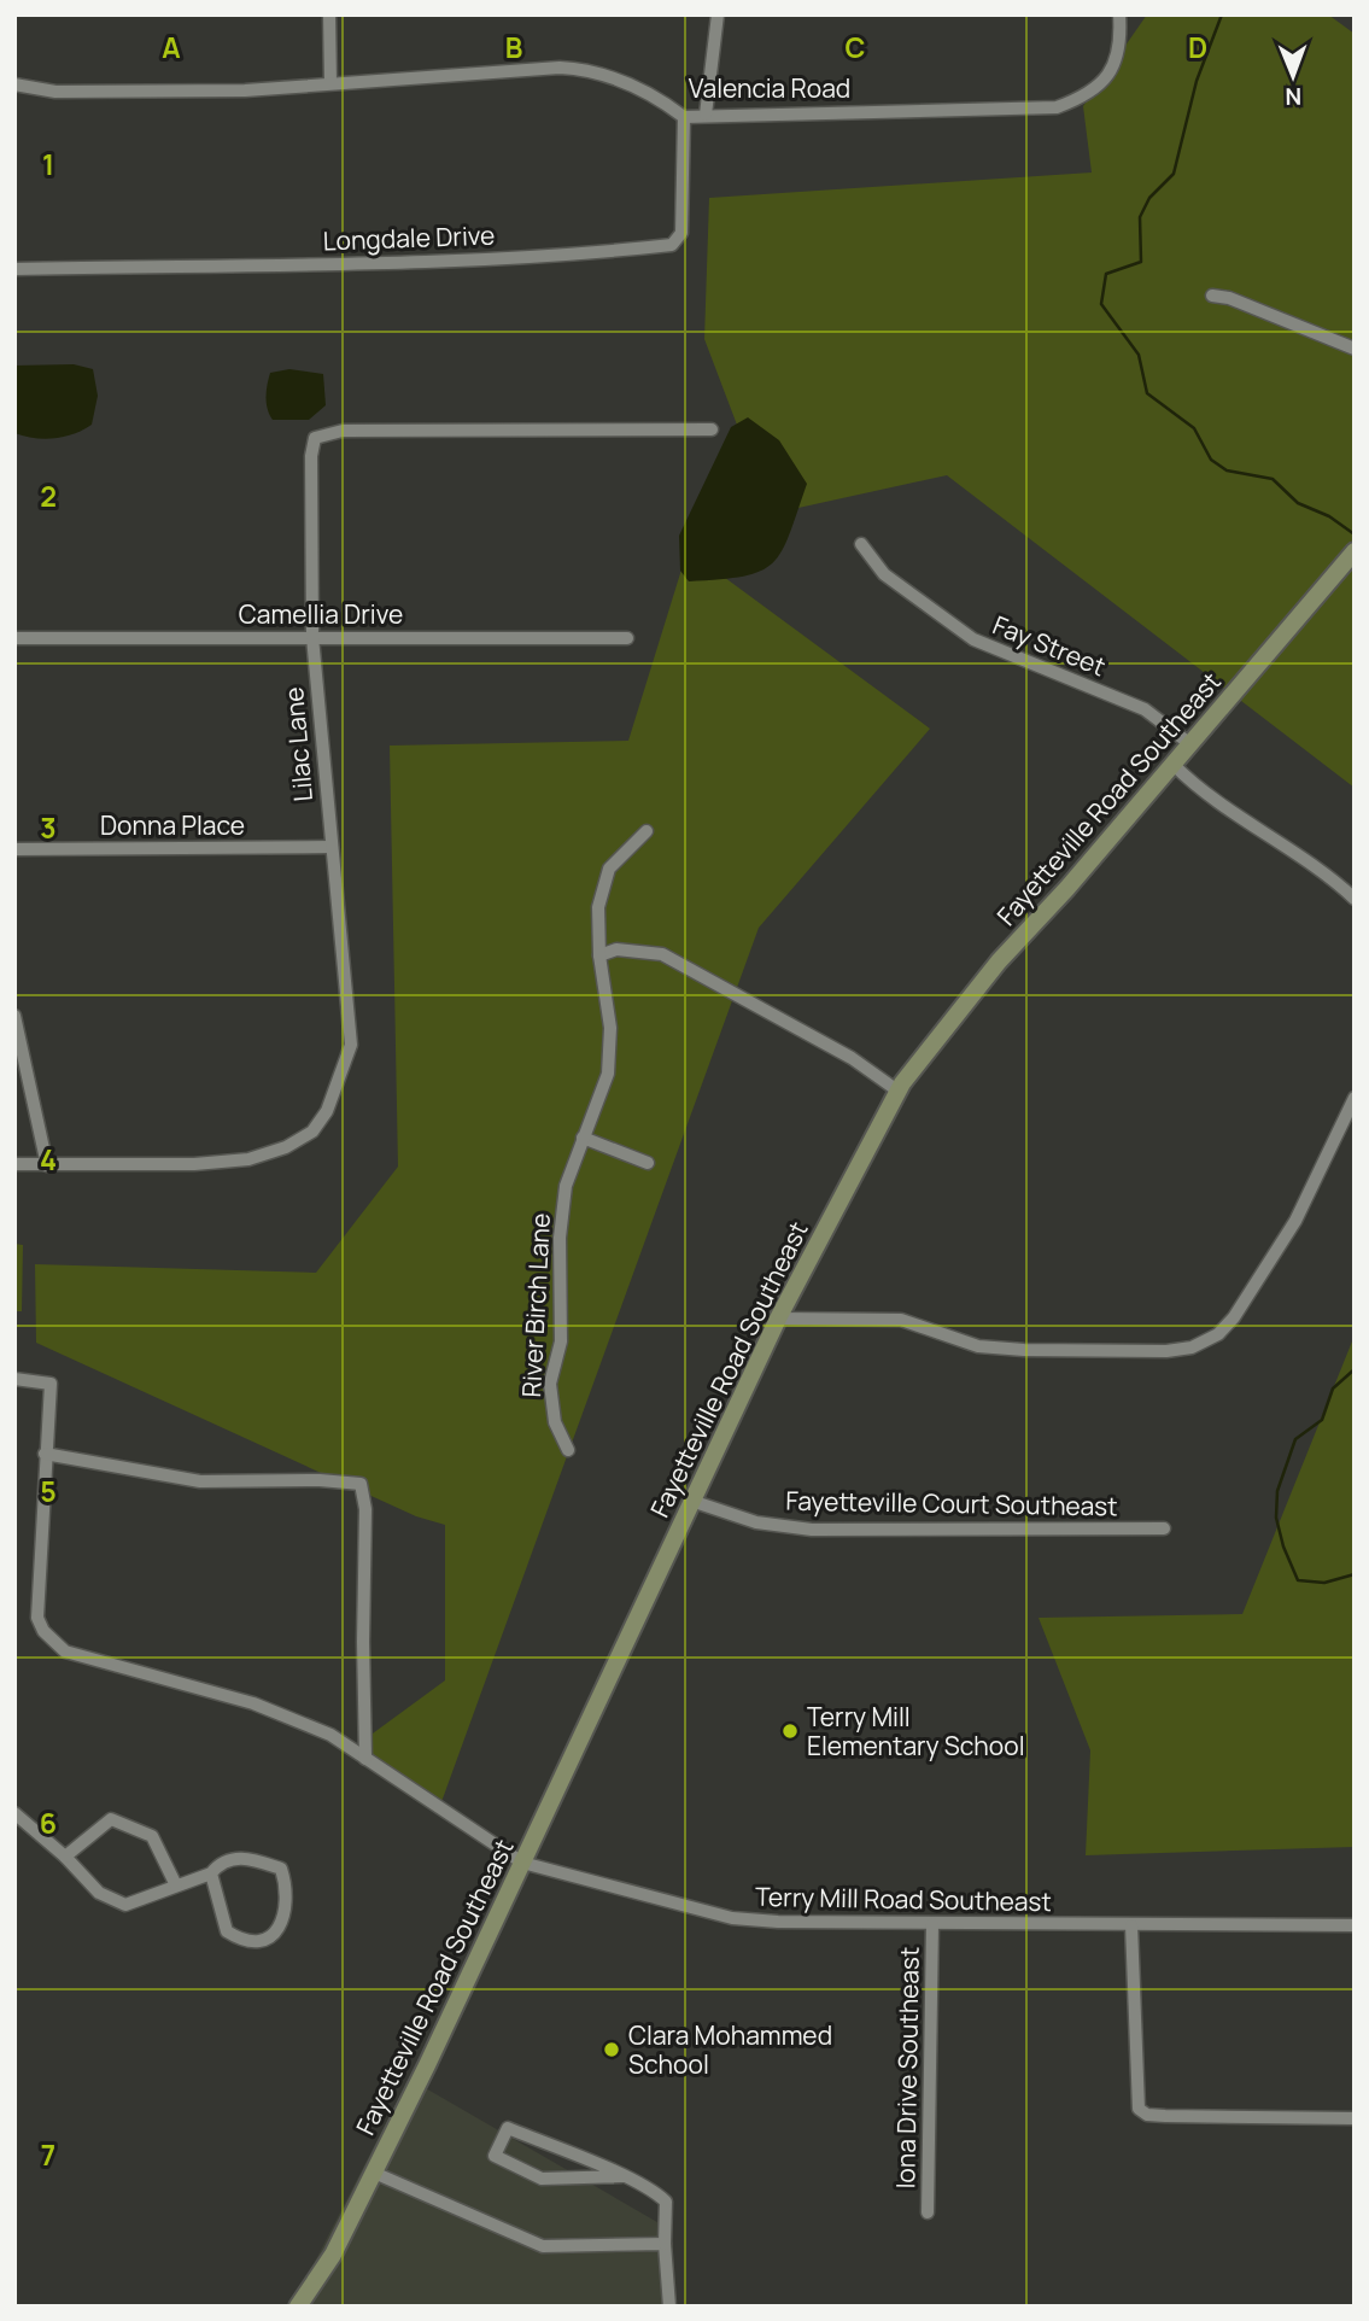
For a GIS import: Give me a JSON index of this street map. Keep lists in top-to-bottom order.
{
  "streets": {
    "street": [
      "Valencia Road",
      "Longdale Drive",
      "Camellia Drive",
      "Fay Street",
      "Lilac Lane",
      "Fayetteville Road Southeast",
      "Donna Place",
      "River Birch Lane",
      "Fayetteville Court Southeast",
      "Terry Mill Road Southeast",
      "Iona Drive Southeast"
    ]
  },
  "crossings": [
    ["Valencia Road", "Longdale Drive"],
    ["Camellia Drive", "Lilac Lane"],
    ["Fay Street", "Fayetteville Road Southeast"],
    ["Lilac Lane", "Donna Place"],
    ["Fayetteville Road Southeast", "Fayetteville Court Southeast"],
    ["Fayetteville Road Southeast", "Terry Mill Road Southeast"],
    ["Terry Mill Road Southeast", "Iona Drive Southeast"]
  ],
  "places": ["Terry Mill Elementary School", "Clara Mohammed School"],
  "north": "bottom",
  "grid": {
    "columns": [
      "A",
      "B",
      "C",
      "D"
    ],
    "rows": [
      "1",
      "2",
      "3",
      "4",
      "5",
      "6",
      "7"
    ]
  }
}
